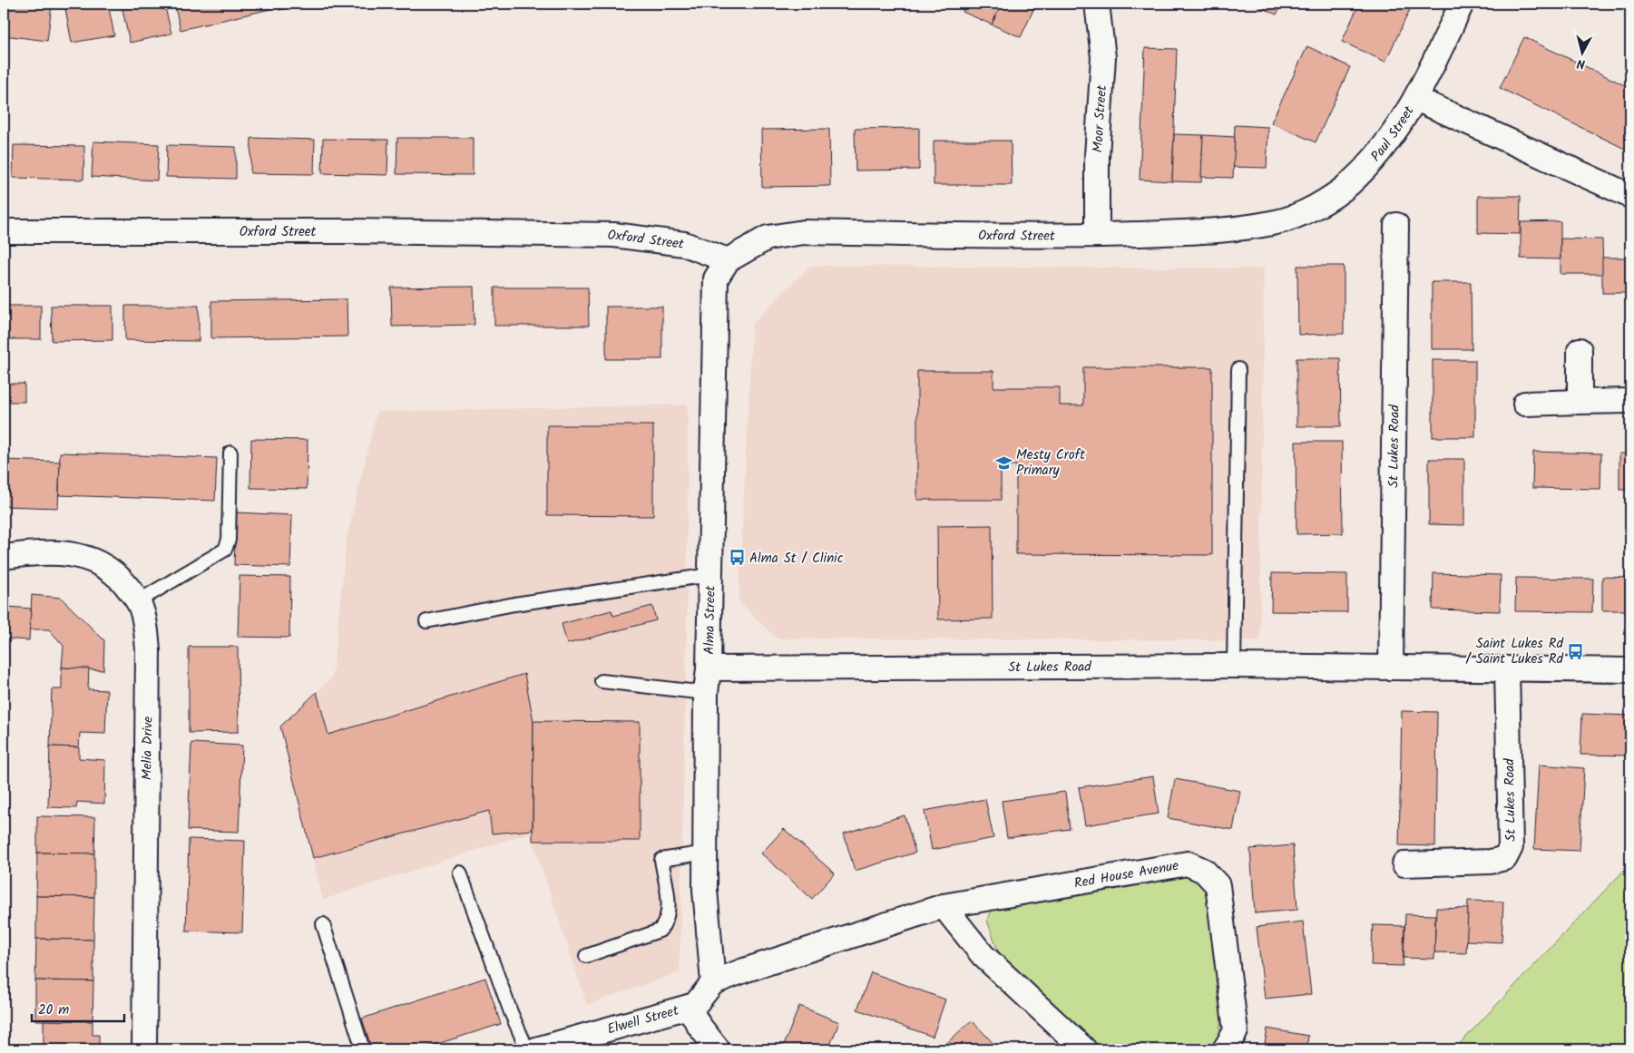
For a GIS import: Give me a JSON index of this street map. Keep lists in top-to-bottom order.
{
  "streets": {
    "street": [
      "Moor Street",
      "Paul Street",
      "Oxford Street",
      "St Lukes Road",
      "Alma Street",
      "Melia Drive",
      "Red House Avenue",
      "Elwell Street"
    ]
  },
  "crossings": [
    ["Moor Street", "Oxford Street"],
    ["Paul Street", "Oxford Street"],
    ["Oxford Street", "Alma Street"],
    ["St Lukes Road", "Alma Street"],
    ["Alma Street", "Red House Avenue"],
    ["Alma Street", "Elwell Street"],
    ["Red House Avenue", "Elwell Street"]
  ],
  "places": {
    "school or university": ["Mesty Croft Primary"],
    "bus stop": ["Alma St / Clinic", "Saint Lukes Rd / Saint Lukes Rd"]
  },
  "scale_bar": "20 m",
  "north": "bottom"
}
